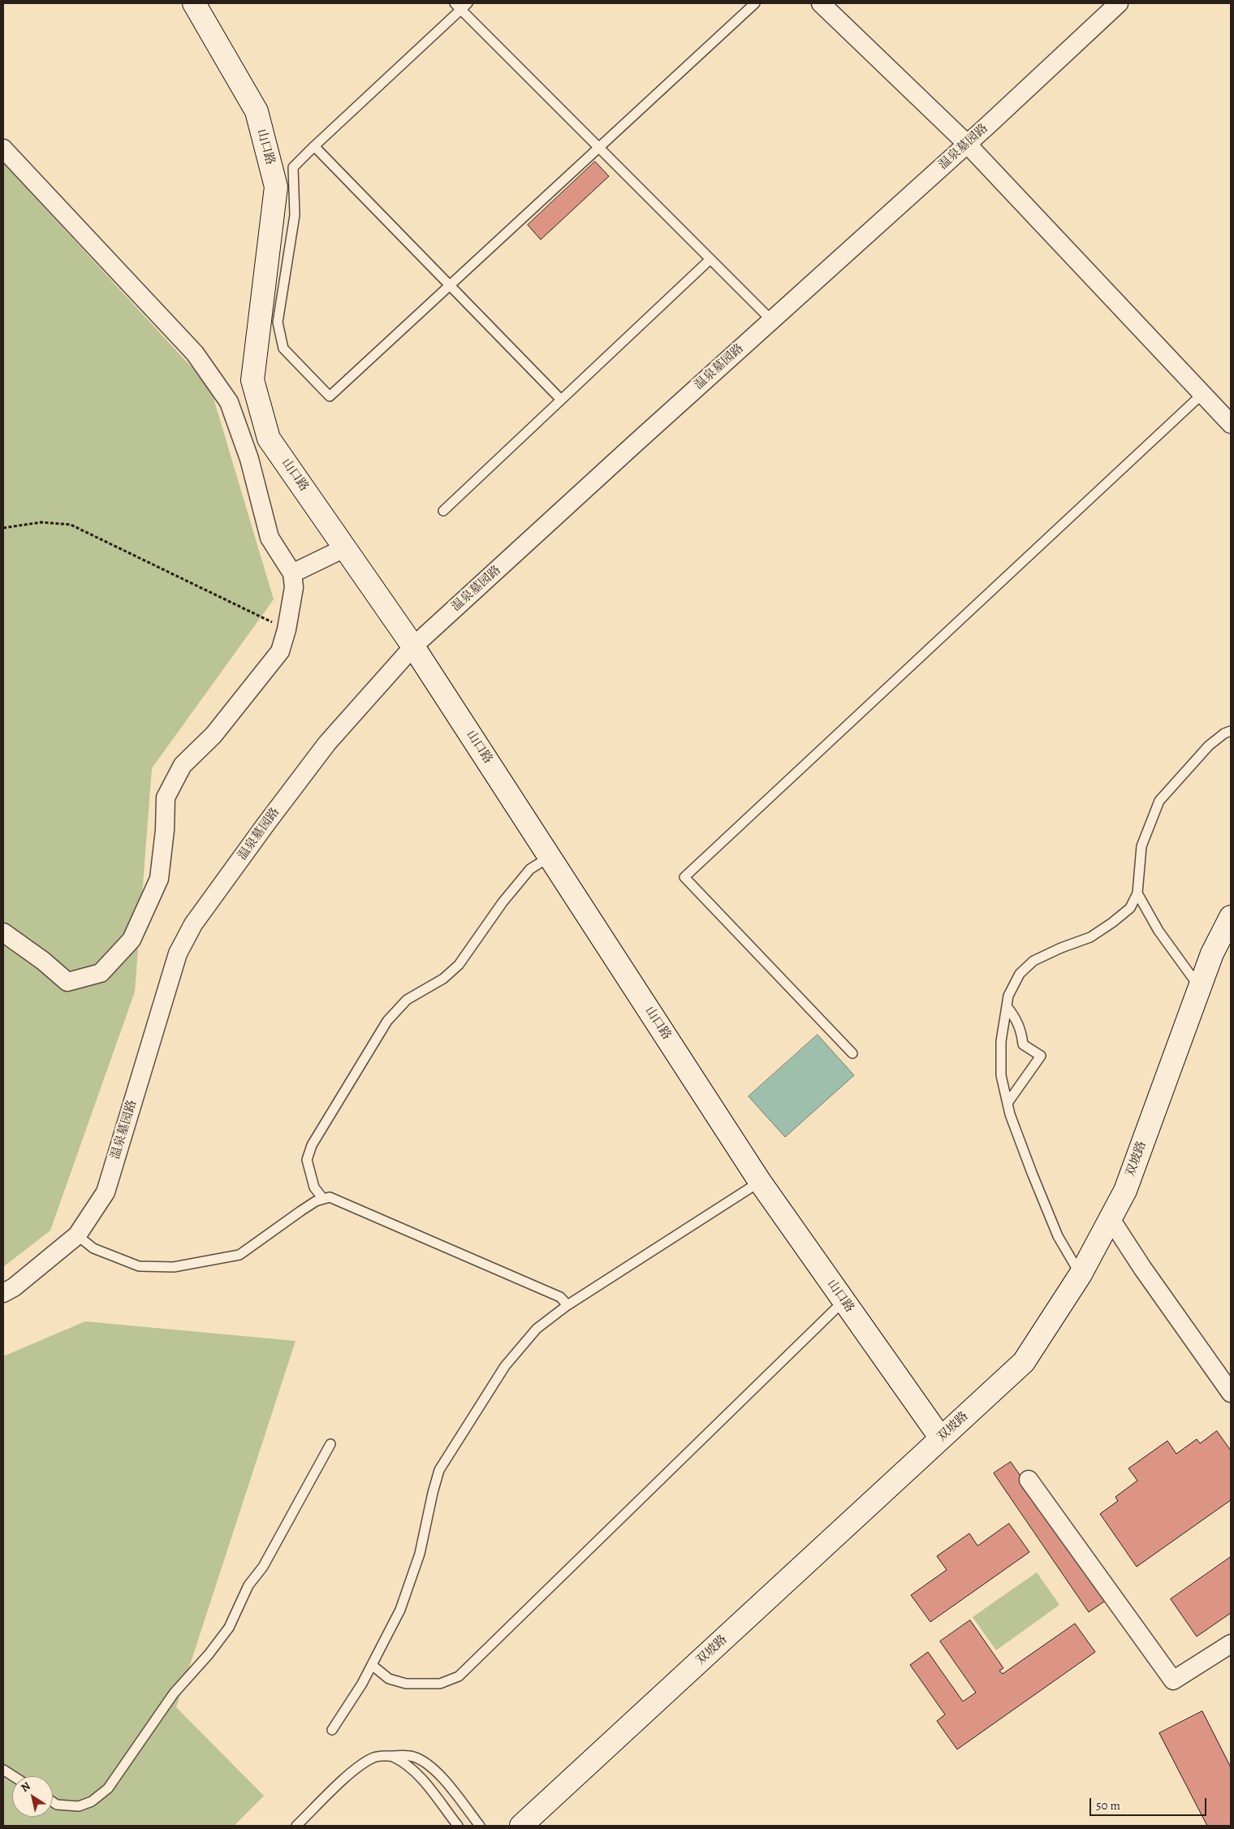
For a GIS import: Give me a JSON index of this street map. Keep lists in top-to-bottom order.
{
  "streets": {
    "street": ["山口路", "温泉墓园路", "双坡路"]
  },
  "crossings": [
    ["山口路", "温泉墓园路"],
    ["山口路", "双坡路"]
  ],
  "scale_bar": "50 m",
  "north": "top left"
}
